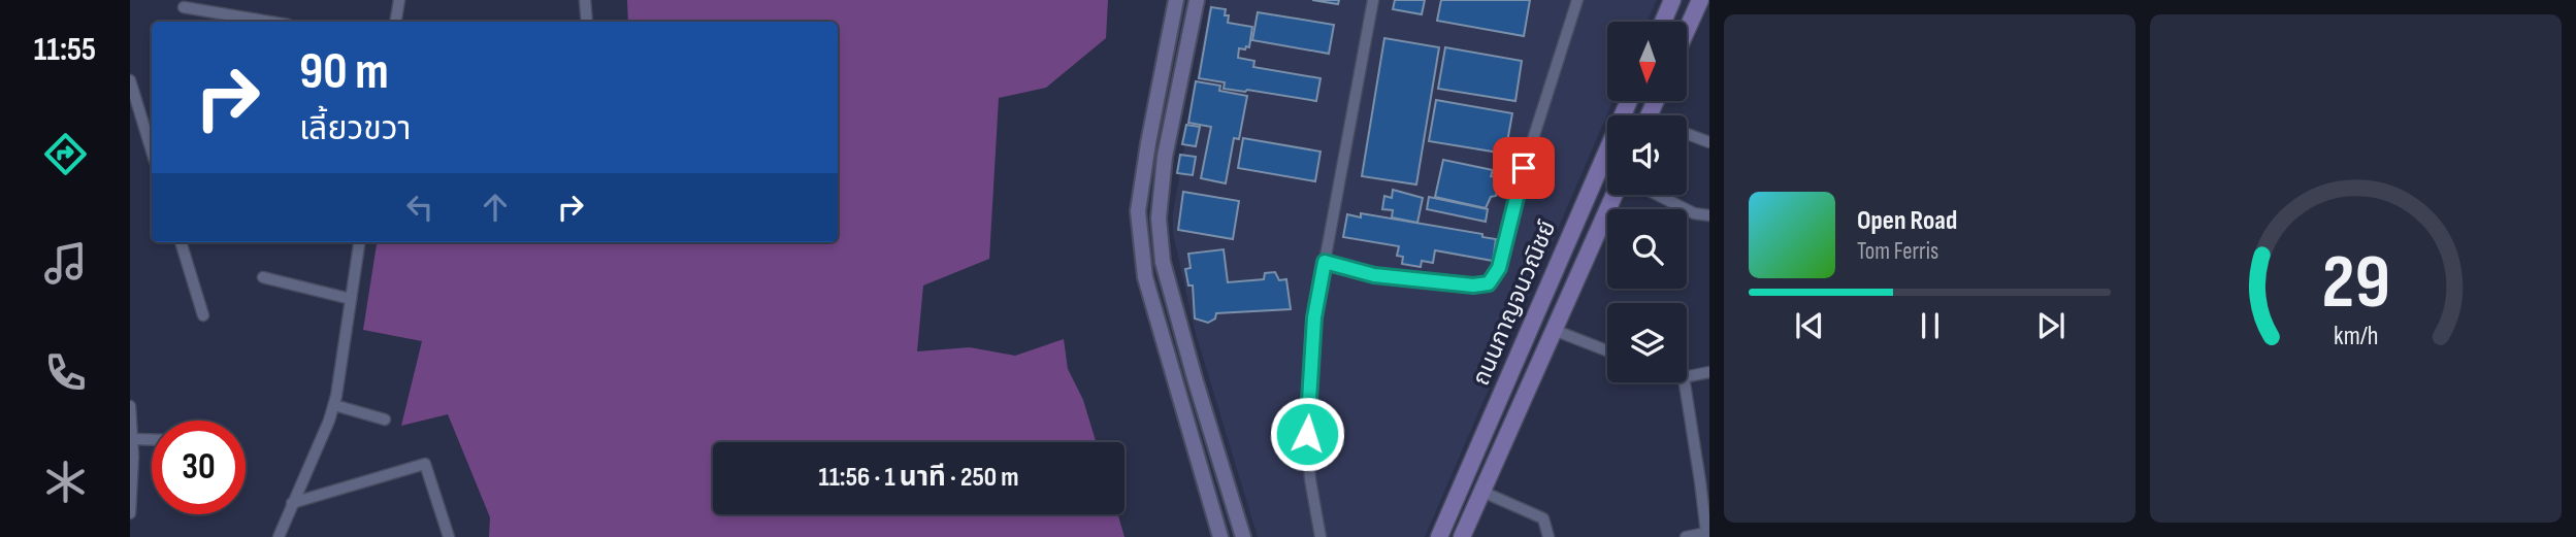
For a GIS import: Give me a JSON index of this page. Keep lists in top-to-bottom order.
{
  "streets": {
    "main road": ["ถนนกาญจนวณิชย์"]
  },
  "north": "bottom",
  "page": {
    "tabs": "11:55",
    "turn": ["90 m", "เลี้ยวขวา"],
    "song": ["Open Road", "Tom Ferris"],
    "limit": "30",
    "trip": "11:56 · 1 นาที · 250 m",
    "gauge": ["29", "km/h"]
  }
}
